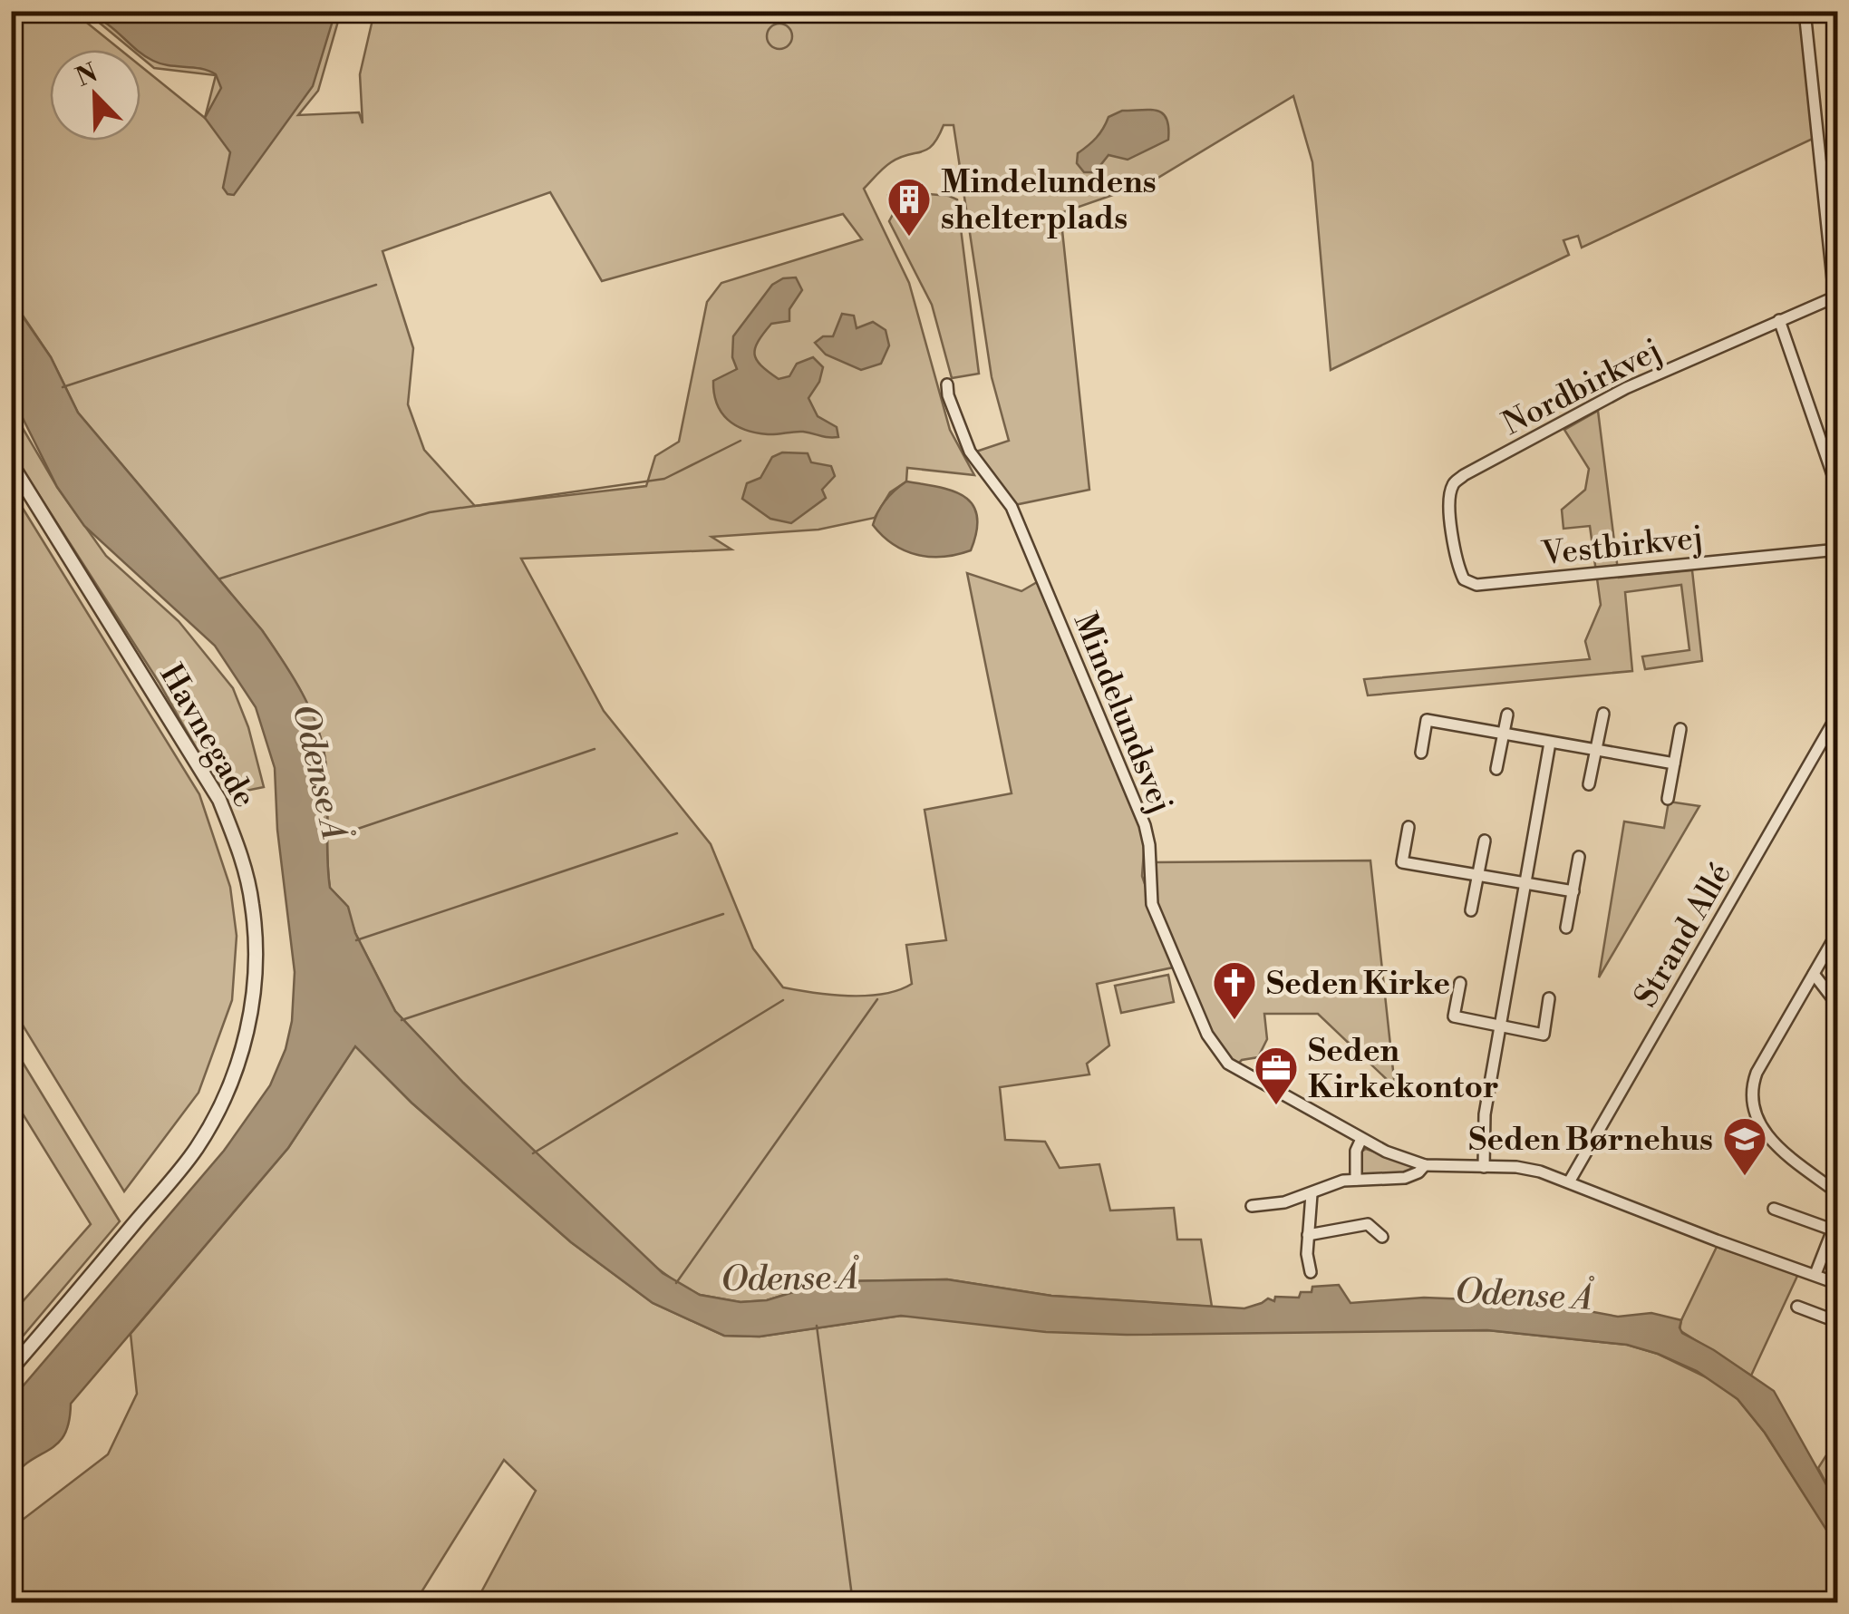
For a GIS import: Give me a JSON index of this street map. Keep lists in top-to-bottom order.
{
  "streets": {
    "street": [
      "Nordbirkvej",
      "Vestbirkvej",
      "Mindelundsvej",
      "Havnegade",
      "Strand Allé"
    ]
  },
  "crossings": [
    ["Nordbirkvej", "Vestbirkvej"],
    ["Mindelundsvej", "Strand Allé"]
  ],
  "water": ["Odense Å"],
  "places": {
    "building": ["Mindelundens shelterplads"],
    "church": ["Seden Kirke"],
    "office": ["Seden Kirkekontor"],
    "school or university": ["Seden Børnehus"]
  },
  "north": "top left"
}
